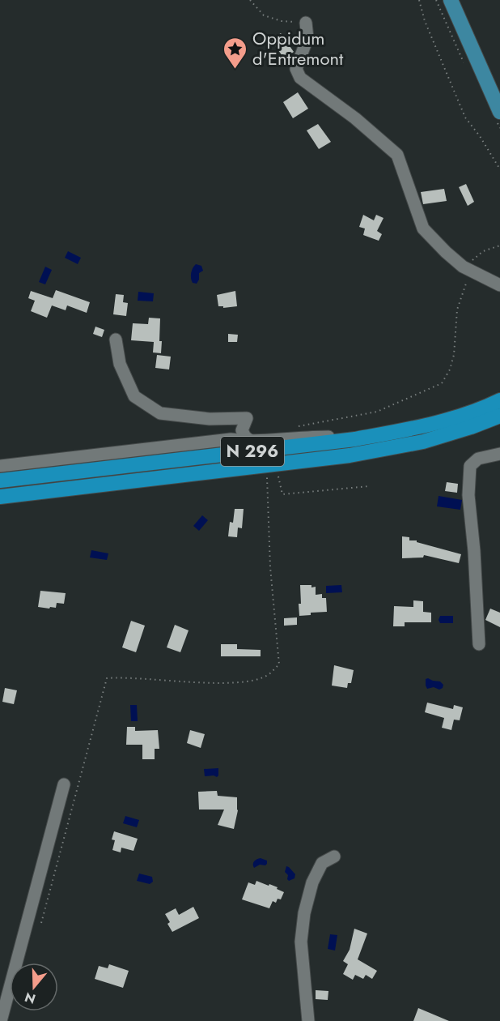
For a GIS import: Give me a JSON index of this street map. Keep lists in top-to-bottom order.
{
  "streets": {
    "highway": ["N 296"]
  },
  "places": {
    "place": ["Oppidum d'Entremont"]
  },
  "north": "bottom"
}
